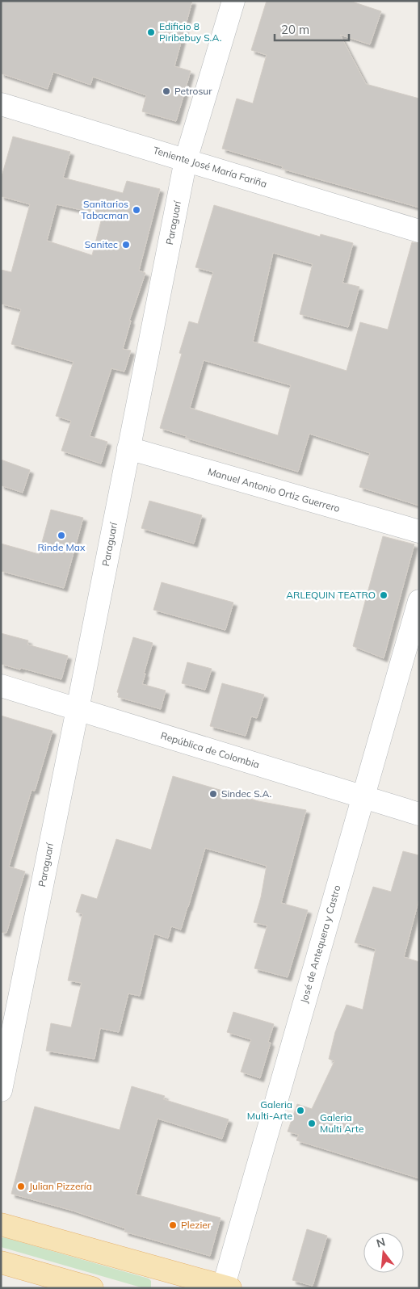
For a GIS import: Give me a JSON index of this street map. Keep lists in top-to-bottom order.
{
  "streets": {
    "street": [
      "Teniente José María Fariña",
      "Paraguarí",
      "Manuel Antonio Ortiz Guerrero",
      "República de Colombia",
      "José de Antequera y Castro"
    ]
  },
  "crossings": [
    ["Teniente José María Fariña", "Paraguarí"],
    ["Paraguarí", "Manuel Antonio Ortiz Guerrero"],
    ["Paraguarí", "República de Colombia"],
    ["República de Colombia", "José de Antequera y Castro"]
  ],
  "places": [
    "Edificio 8 Piribebuy S.A.",
    "Petrosur",
    "Sanitarios Tabacman",
    "Sanitec",
    "Rinde Max",
    "ARLEQUIN TEATRO",
    "Sindec S.A.",
    "Galeria Multi-Arte",
    "Galeria Multi Arte",
    "Julian Pizzería",
    "Plezier"
  ],
  "scale_bar": "20 m",
  "north": "top"
}
